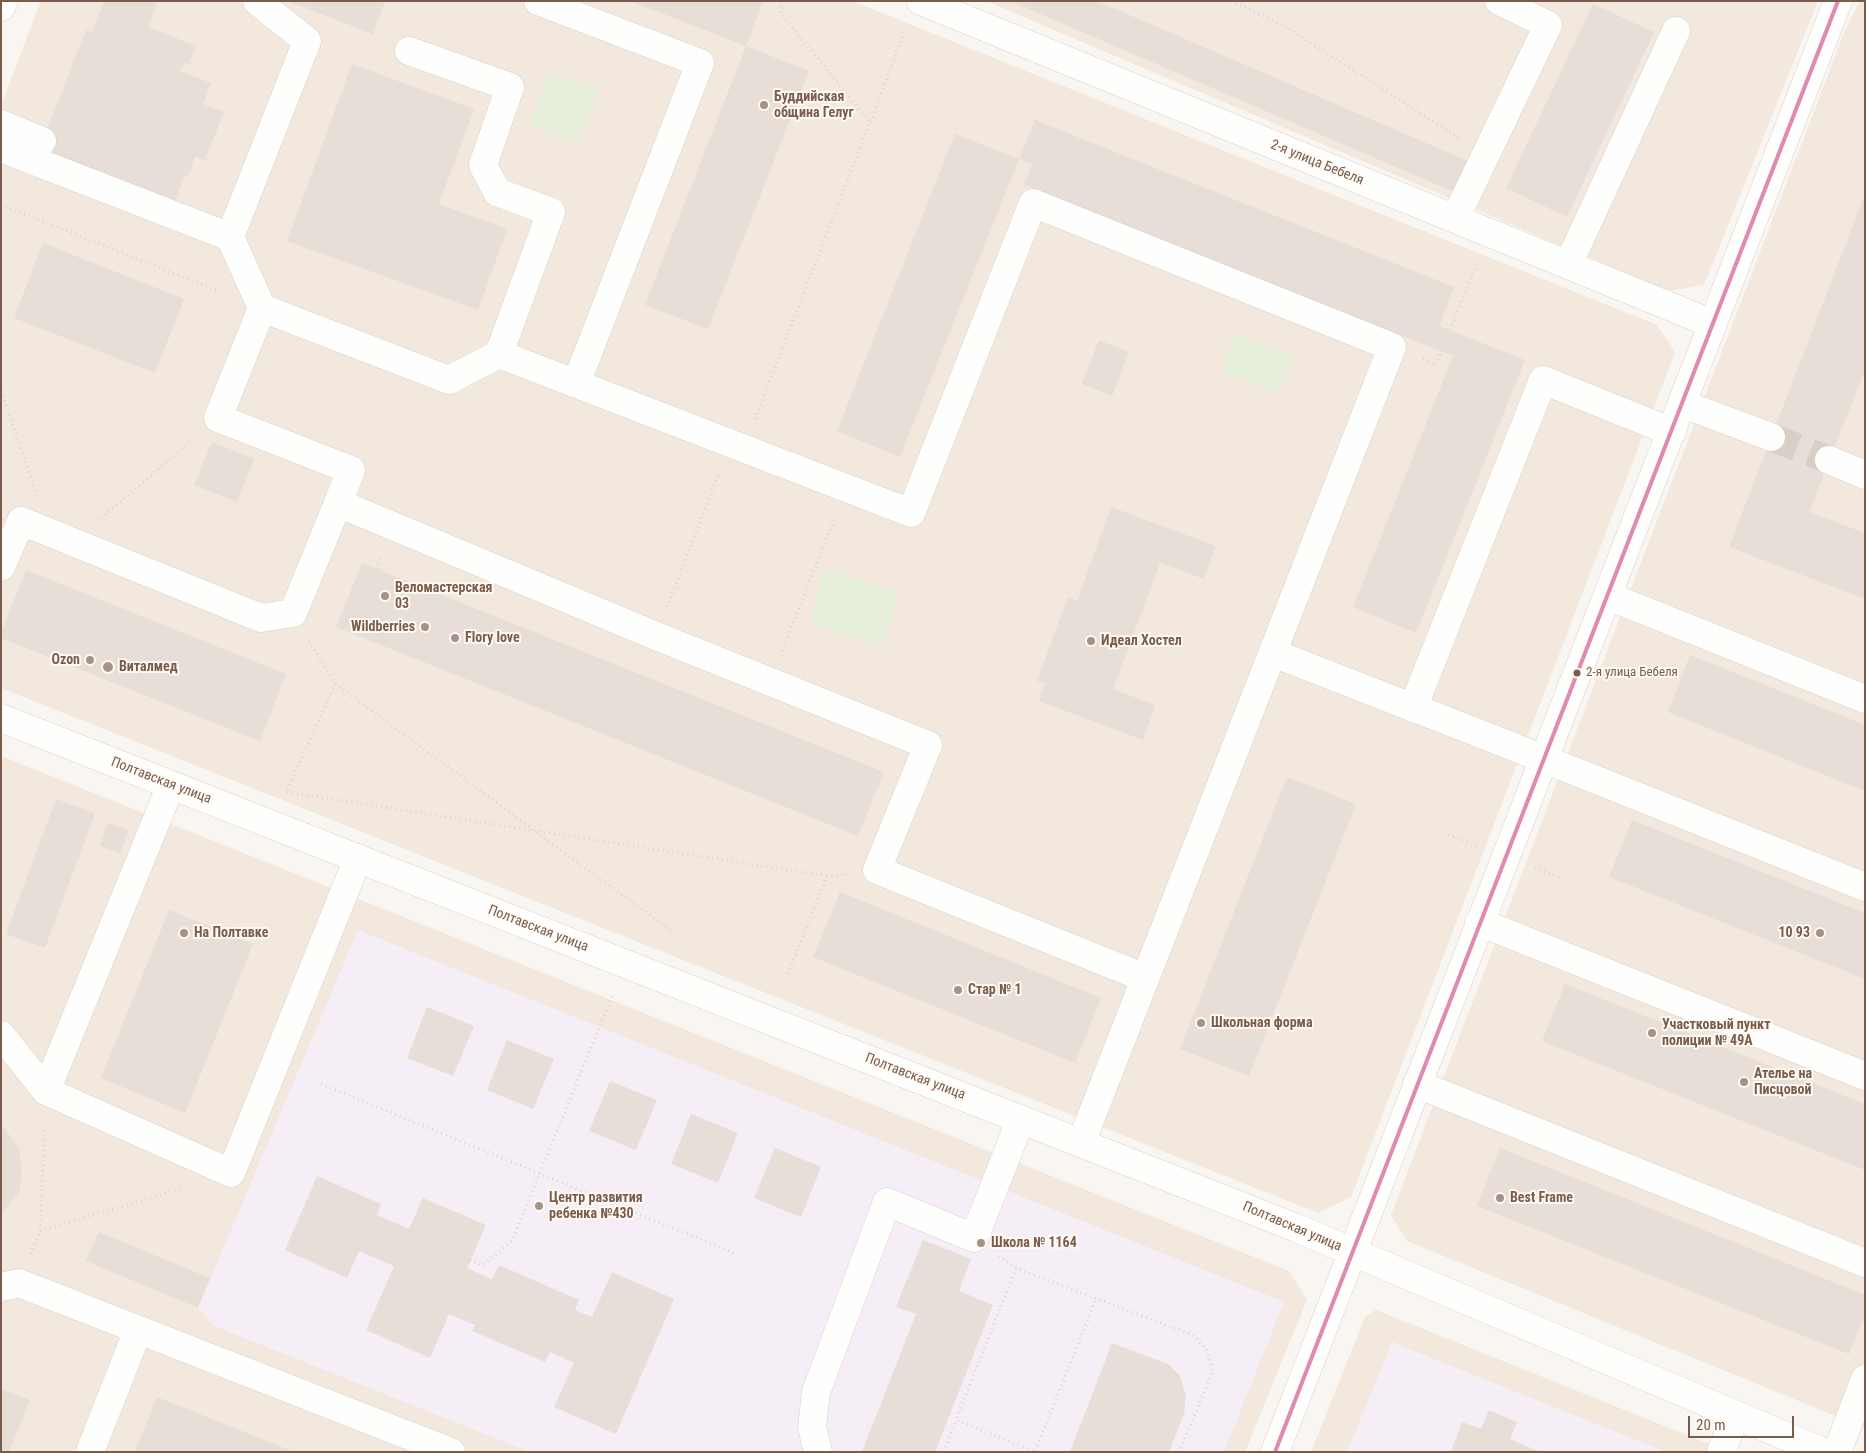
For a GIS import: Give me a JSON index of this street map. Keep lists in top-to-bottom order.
{
  "streets": {
    "street": ["2-я улица Бебеля", "Полтавская улица"]
  },
  "places": [
    "Буддийская община Гелуг",
    "Веломастерская 03",
    "Wildberries",
    "Flory love",
    "Идеал Хостел",
    "Ozon",
    "Виталмед",
    "2-я улица Бебеля",
    "На Полтавке",
    "10 93",
    "Стар № 1",
    "Школьная форма",
    "Участковый пункт полиции № 49А",
    "Ателье на Писцовой",
    "Best Frame",
    "Центр развития ребенка №430",
    "Школа № 1164"
  ],
  "scale_bar": "20 m"
}
